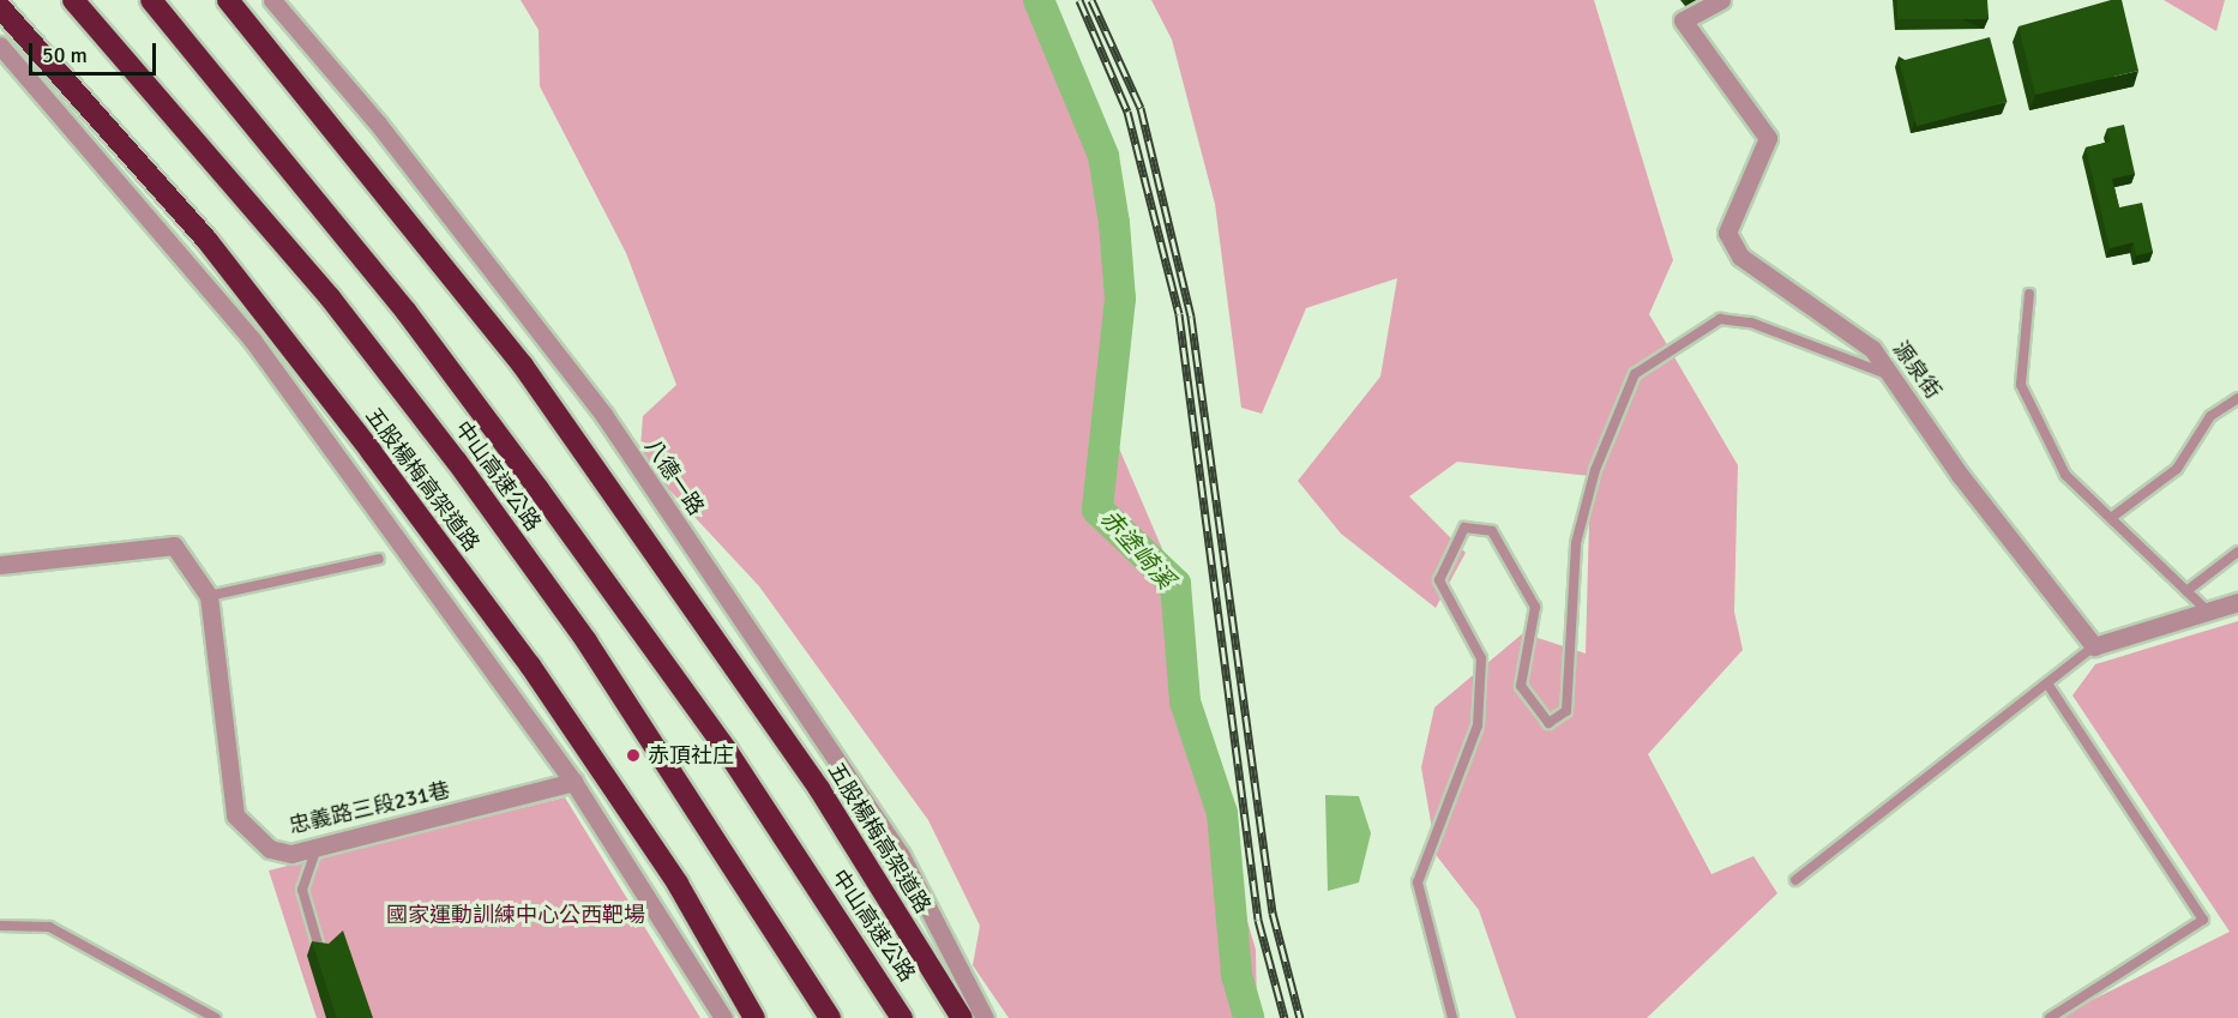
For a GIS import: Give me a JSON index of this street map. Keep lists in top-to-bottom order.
{
  "streets": {
    "highway": ["中山高速公路", "五股楊梅高架道路"],
    "street": ["源泉街", "八德一路", "忠義路三段231巷"]
  },
  "water": ["赤塗崎溪"],
  "parks": ["國家運動訓練中心公西靶場"],
  "places": ["赤頂社庄"],
  "scale_bar": "50 m"
}
